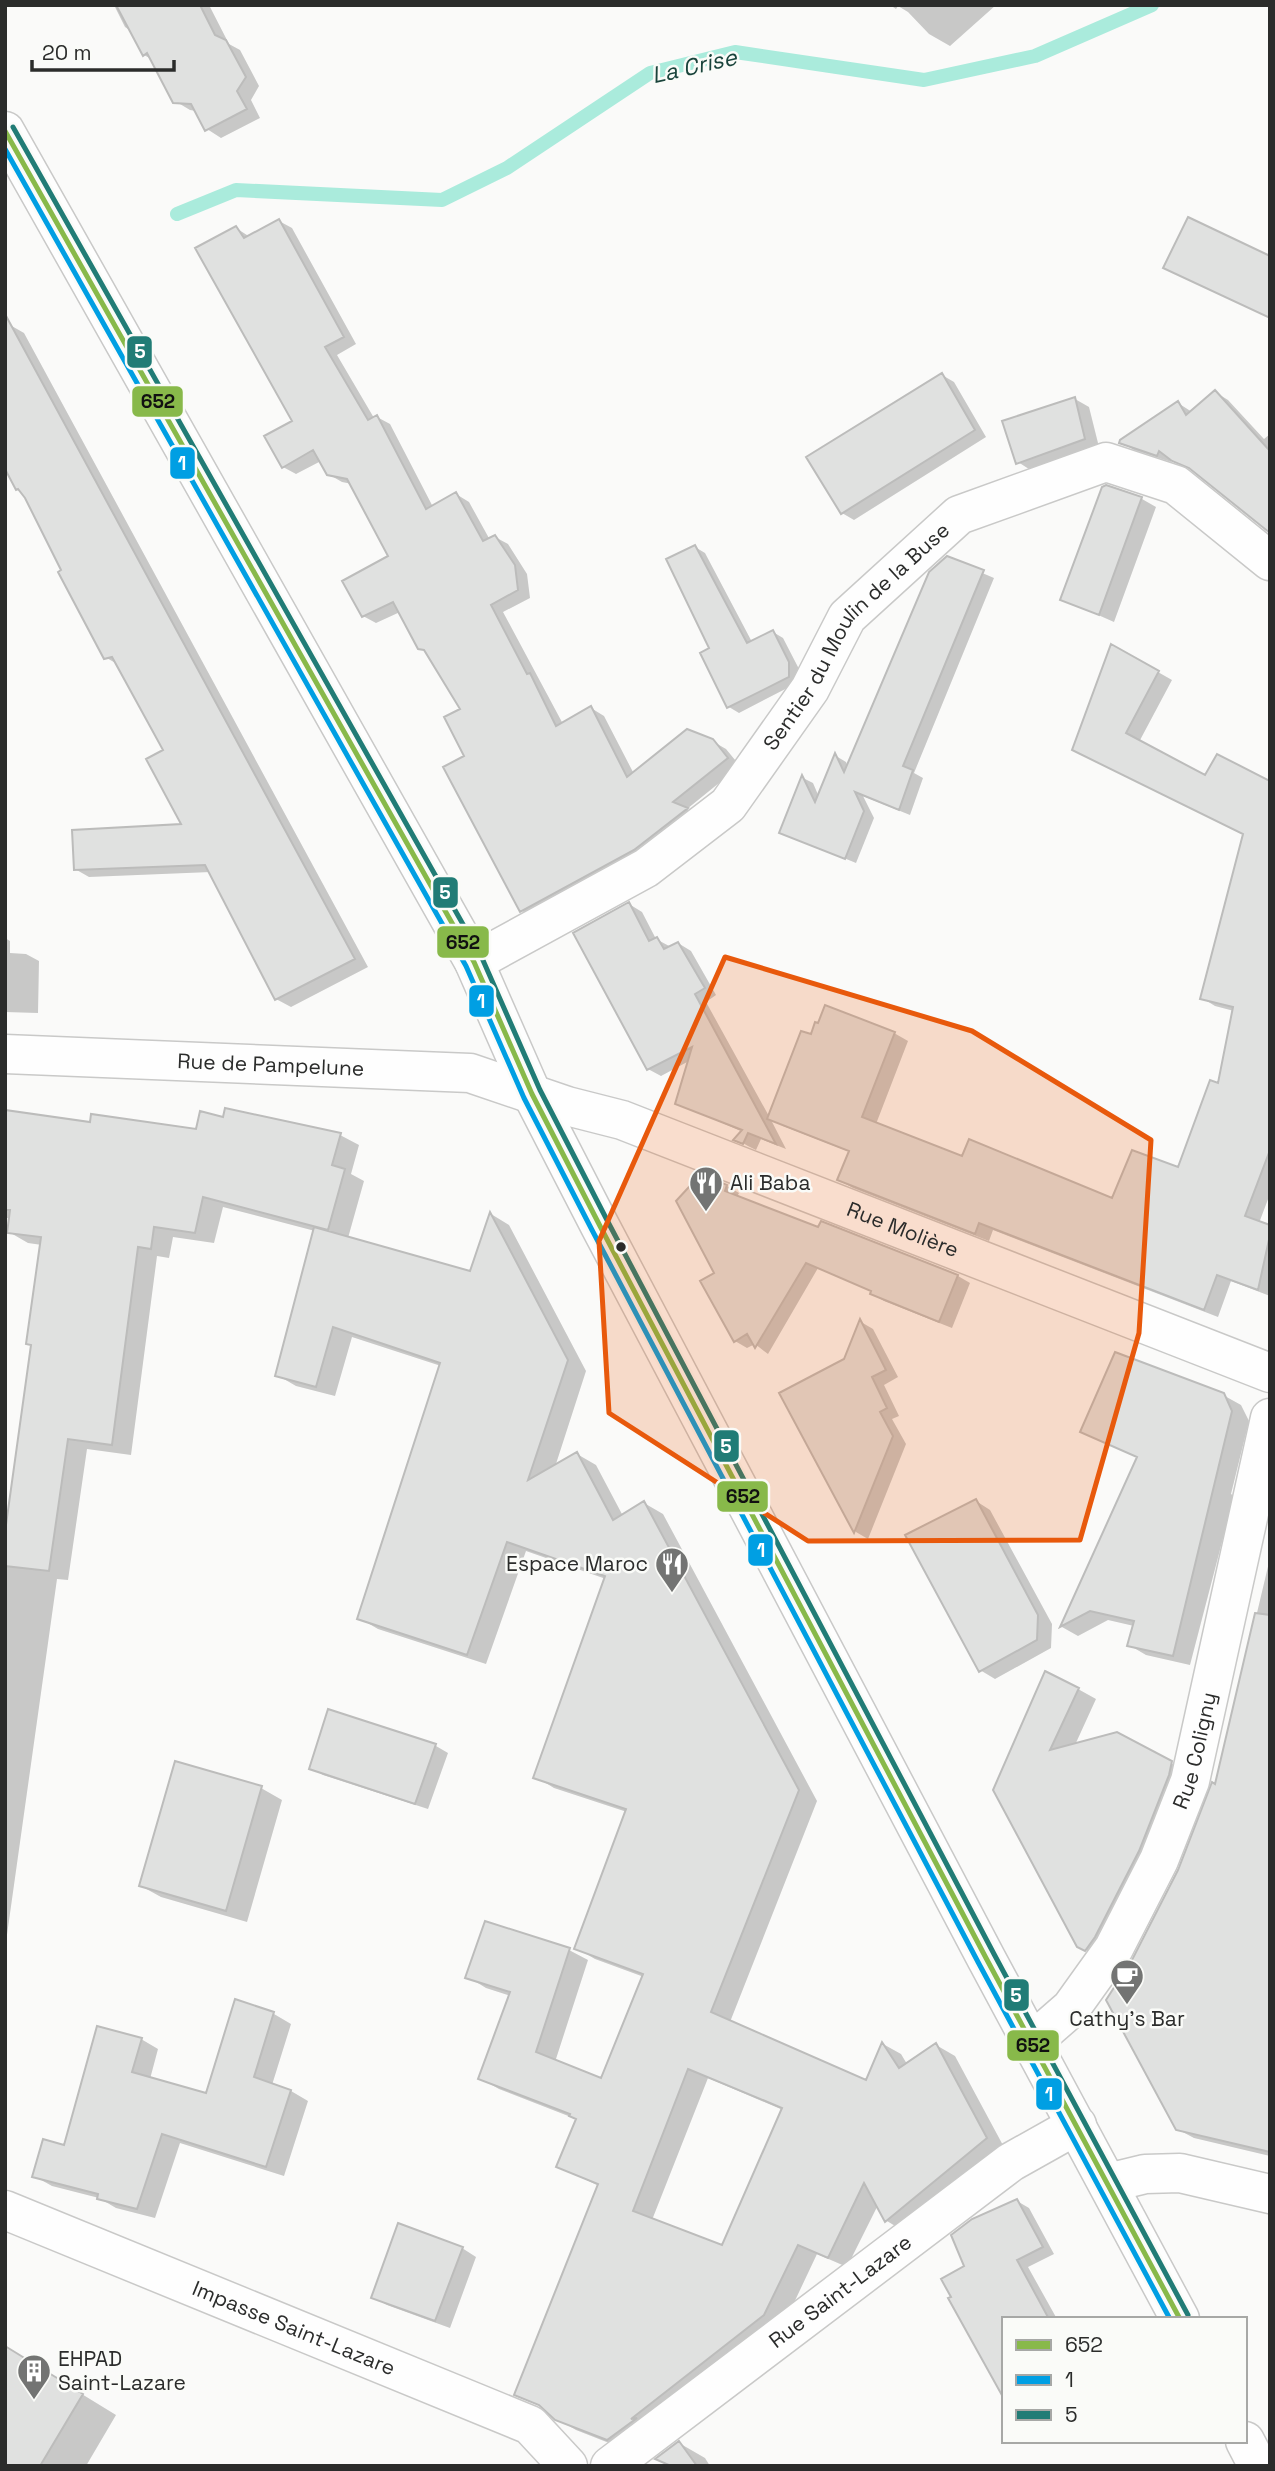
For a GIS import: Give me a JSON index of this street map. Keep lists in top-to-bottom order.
{
  "streets": {
    "street": [
      "Sentier du Moulin de la Buse",
      "Rue de Pampelune",
      "Rue Molière",
      "Rue Coligny",
      "Rue Saint-Lazare",
      "Impasse Saint-Lazare"
    ]
  },
  "crossings": [
    ["Rue de Pampelune", "Rue Molière"]
  ],
  "water": ["La Crise"],
  "places": {
    "restaurant": ["Ali Baba", "Espace Maroc"],
    "cafe": ["Cathy's Bar"],
    "building": ["EHPAD Saint-Lazare"]
  },
  "lines": ["transit line 5", "transit line 652", "transit line 1"],
  "legend": ["652", "1", "5"],
  "scale_bar": "20 m"
}
